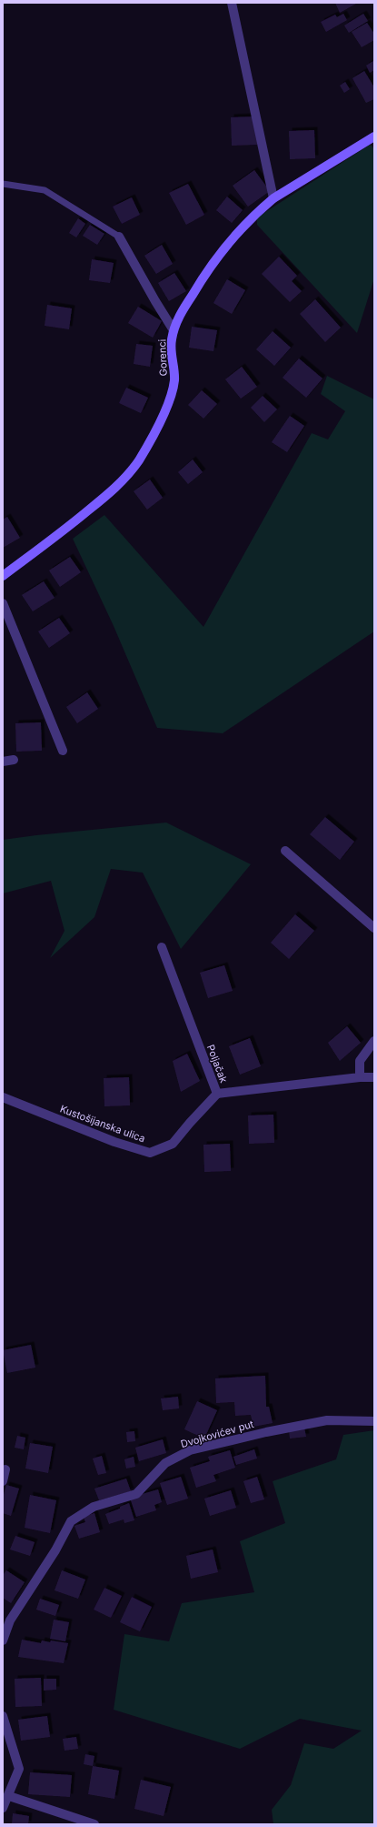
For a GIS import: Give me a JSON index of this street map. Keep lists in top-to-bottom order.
{
  "streets": {
    "street": [
      "Gorenci",
      "Poljačak",
      "Kustošijanska ulica",
      "Dvojkovićev put"
    ]
  },
  "crossings": [
    ["Poljačak", "Kustošijanska ulica"]
  ]
}
